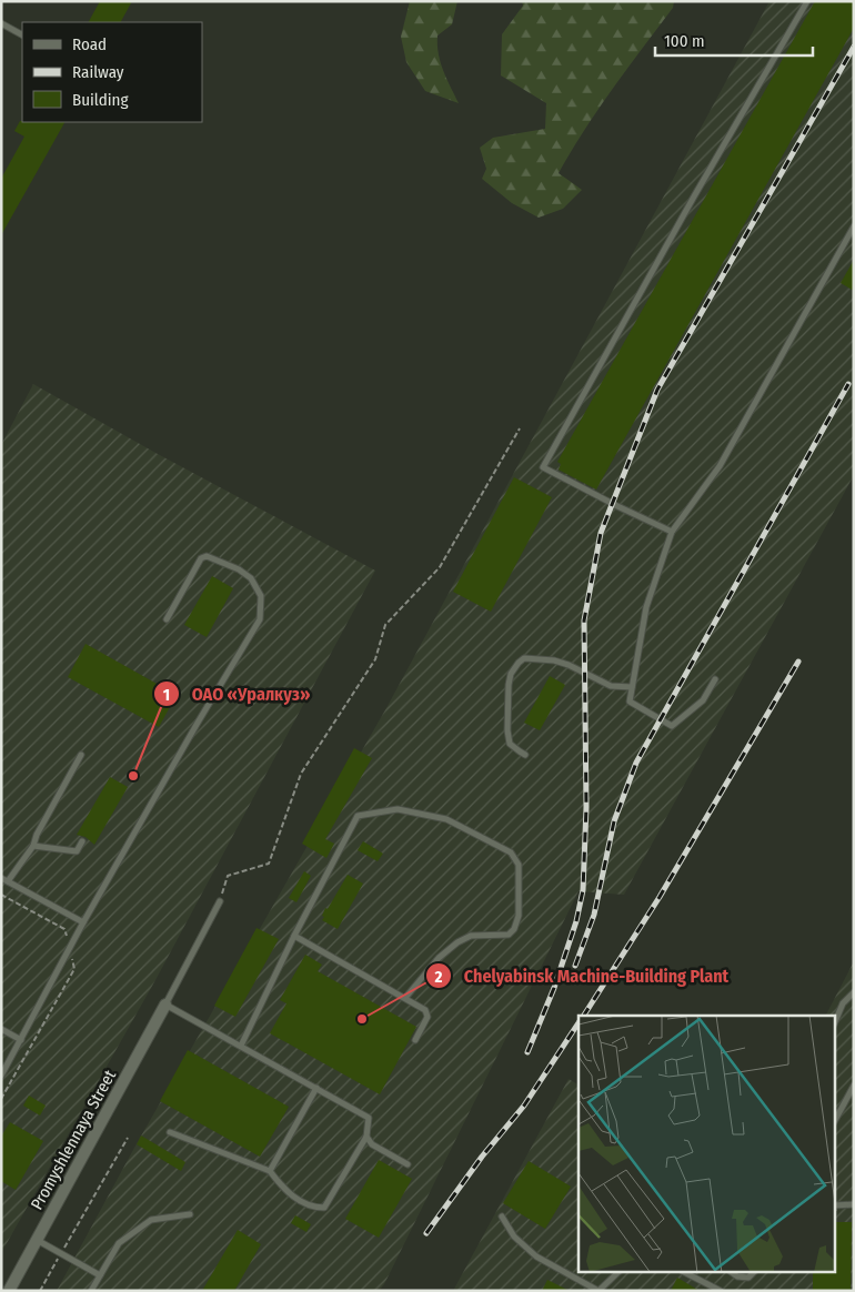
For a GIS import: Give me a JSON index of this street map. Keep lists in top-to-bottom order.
{
  "streets": {
    "street": ["Promyshlennaya Street"]
  },
  "places": ["ОАО «Уралкуз»", "Chelyabinsk Machine-Building Plant"],
  "legend": ["Road", "Railway", "Building"],
  "scale_bar": "100 m"
}
